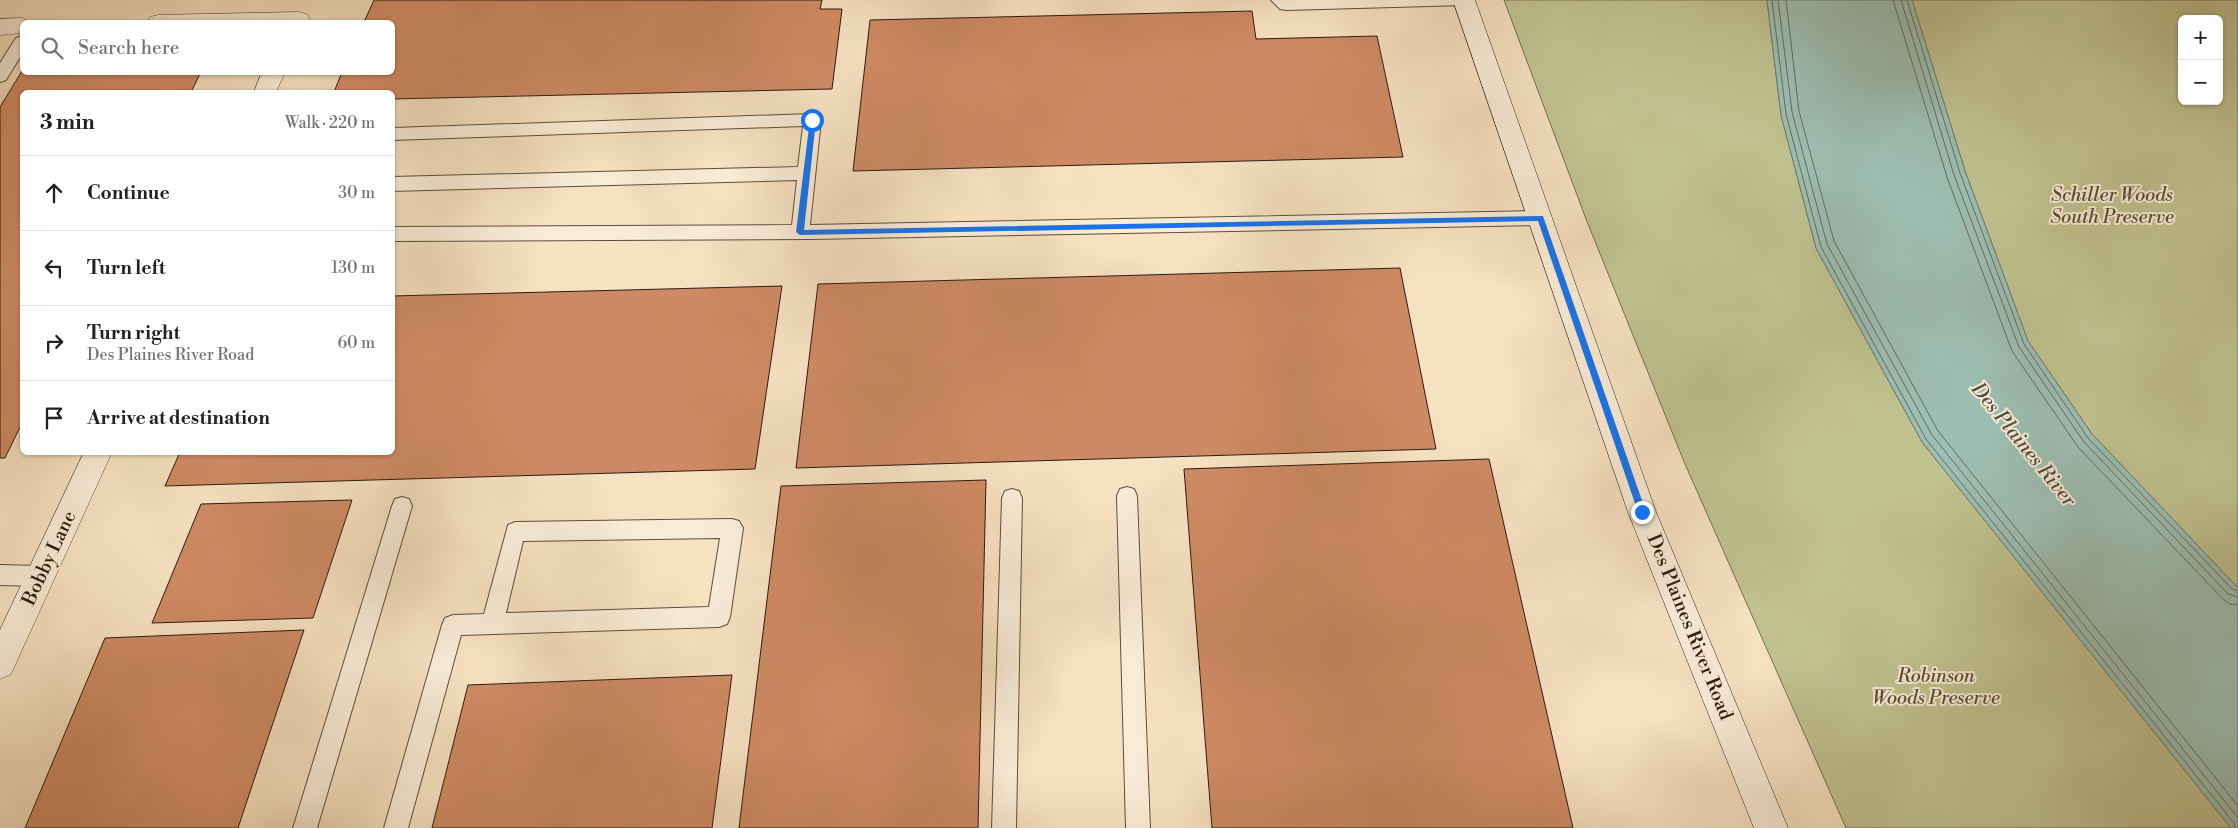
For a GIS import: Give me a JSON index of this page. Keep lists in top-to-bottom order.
{
  "streets": {
    "main road": ["Bobby Lane", "Des Plaines River Road"]
  },
  "water": ["Des Plaines River"],
  "parks": ["Schiller Woods South Preserve", "Robinson Woods Preserve"],
  "page": {
    "map_buttons": ["+", "−"],
    "search": "Search here",
    "heading": ["3 min", "Walk · 220 m"],
    "list": [
      ["Continue", "30 m"],
      ["Turn left", "130 m"],
      ["Turn right", "Des Plaines River Road", "60 m"],
      "Arrive at destination"
    ]
  }
}
